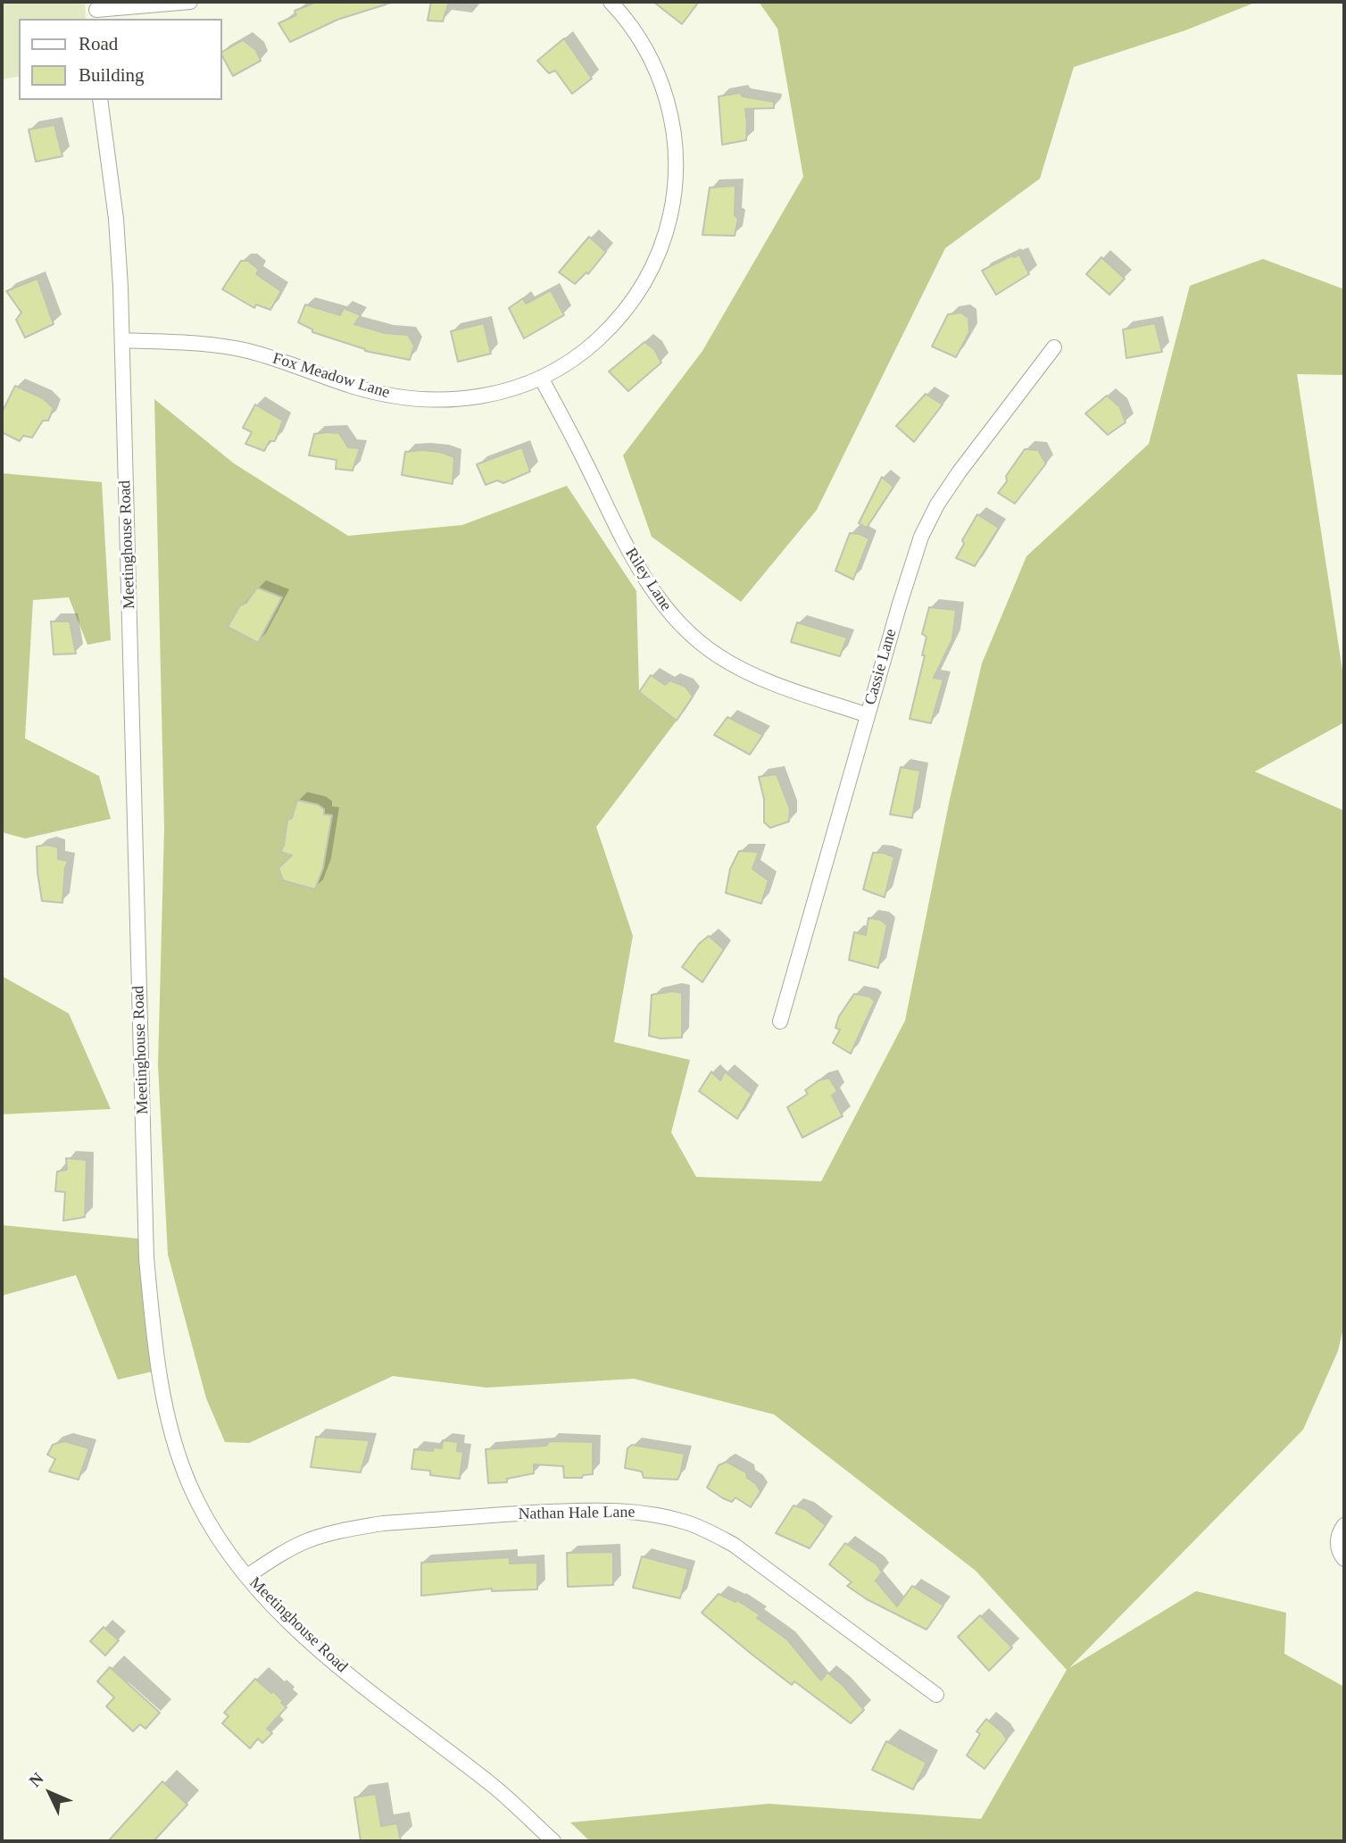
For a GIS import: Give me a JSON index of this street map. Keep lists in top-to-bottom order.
{
  "streets": {
    "street": [
      "Fox Meadow Lane",
      "Meetinghouse Road",
      "Riley Lane",
      "Cassie Lane",
      "Nathan Hale Lane"
    ]
  },
  "crossings": [
    ["Fox Meadow Lane", "Meetinghouse Road"],
    ["Fox Meadow Lane", "Riley Lane"],
    ["Meetinghouse Road", "Nathan Hale Lane"],
    ["Riley Lane", "Cassie Lane"]
  ],
  "legend": ["Road", "Building"],
  "north": "top left"
}
